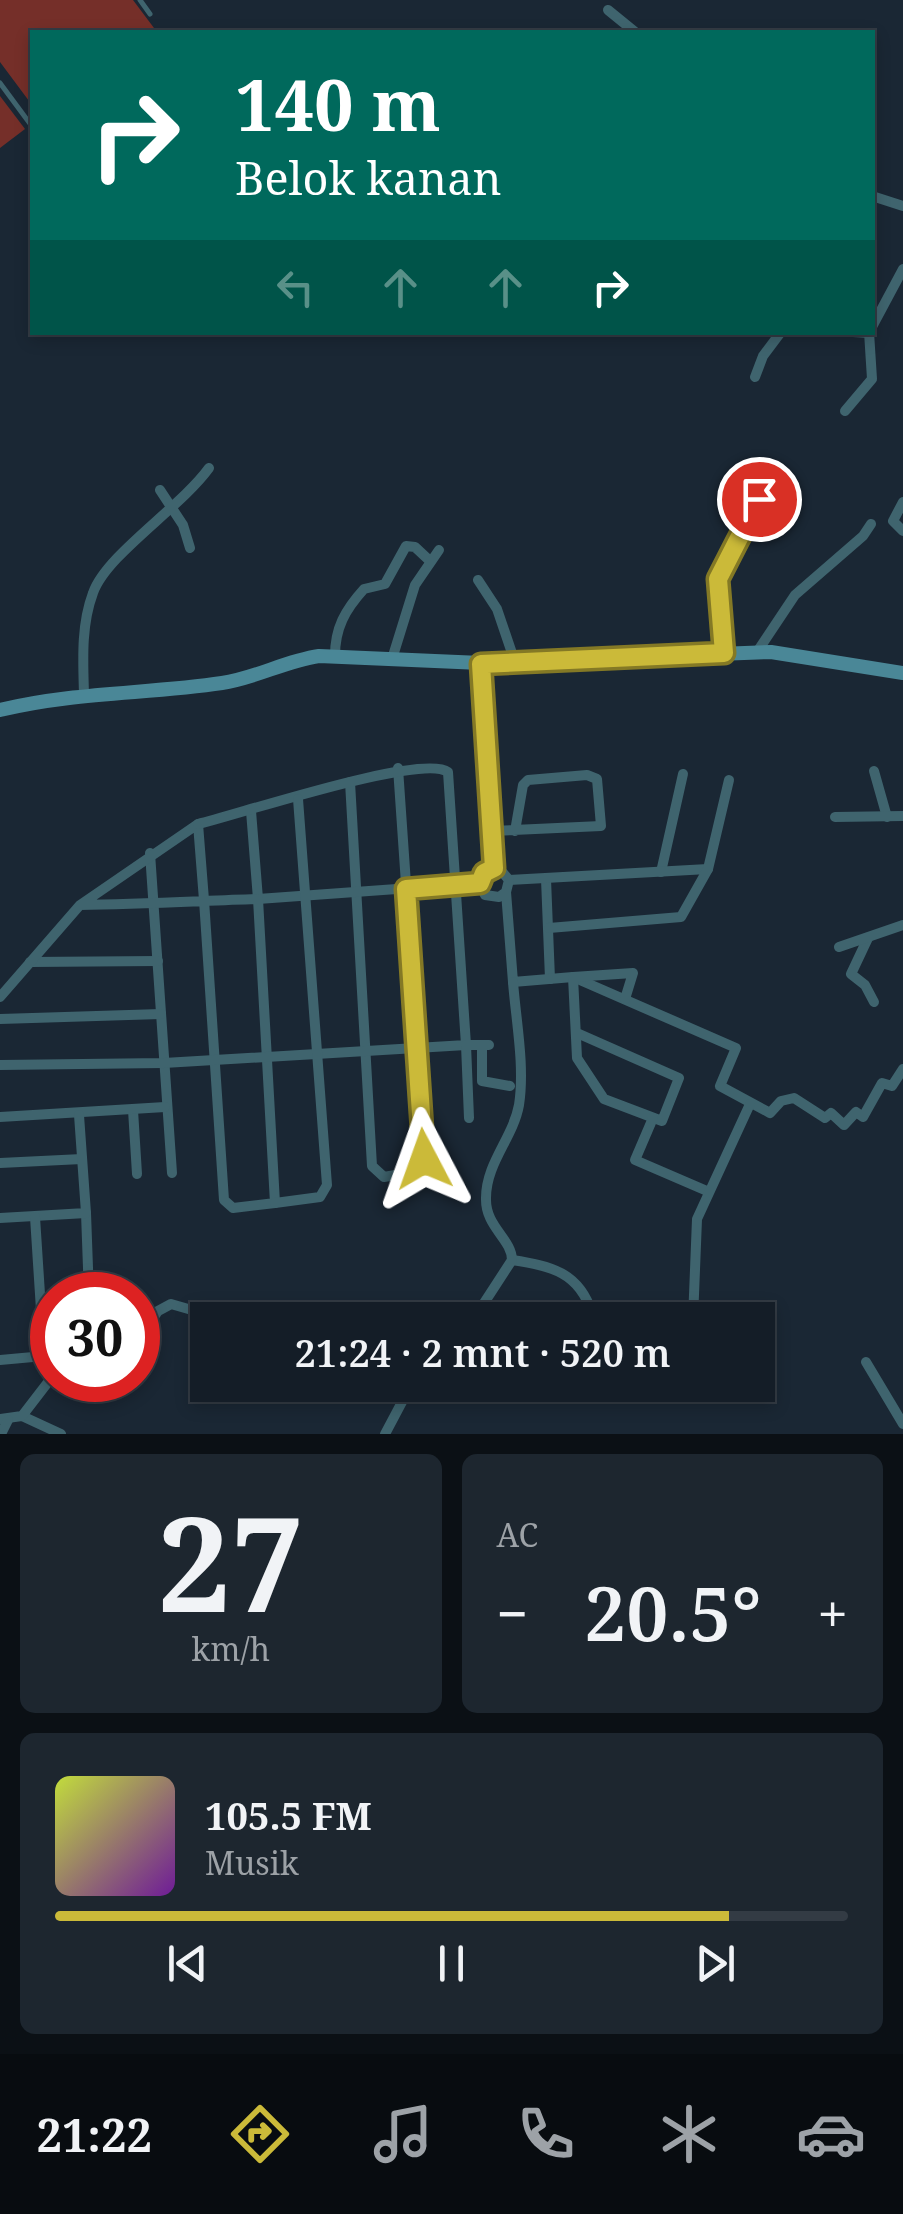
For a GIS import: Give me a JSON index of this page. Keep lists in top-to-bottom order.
{
  "page": {
    "turn": ["140 m", "Belok kanan"],
    "limit": "30",
    "trip": "21:24 · 2 mnt · 520 m",
    "tile": [
      ["27", "km/h"],
      "AC"
    ],
    "heat": ["−", "20.5°", "+"],
    "song": ["105.5 FM", "Musik"],
    "tabs": "21:22"
  }
}
